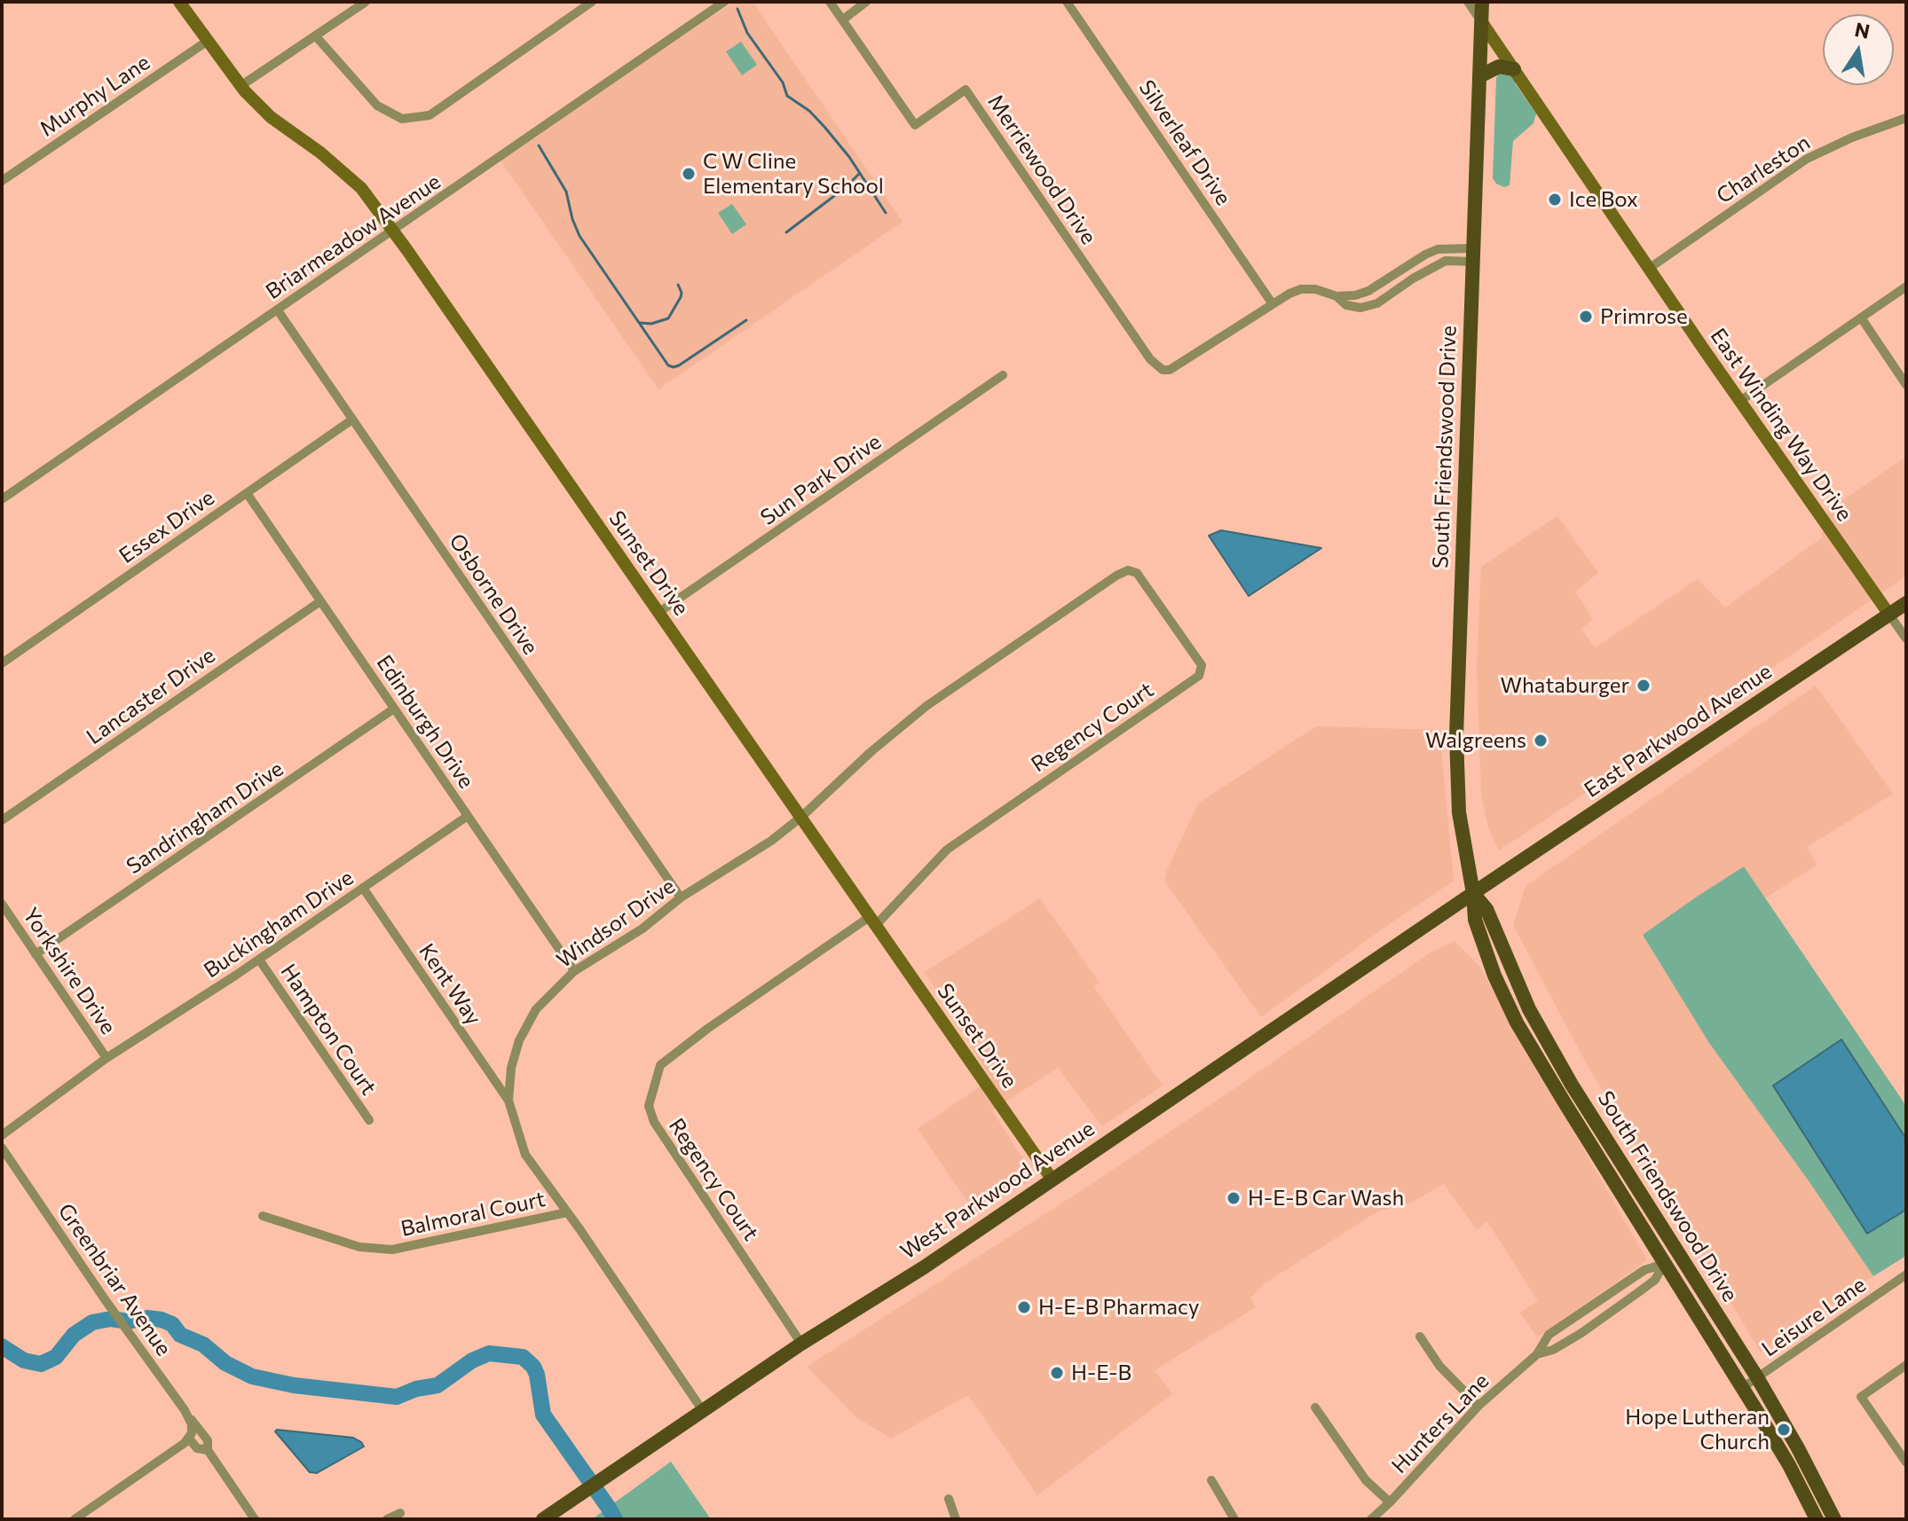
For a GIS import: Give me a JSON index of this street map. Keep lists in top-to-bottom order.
{
  "streets": {
    "main road": ["South Friendswood Drive", "East Parkwood Avenue", "West Parkwood Avenue"],
    "street": [
      "Murphy Lane",
      "Silverleaf Drive",
      "Merriewood Drive",
      "Charleston",
      "Briarmeadow Avenue",
      "East Winding Way Drive",
      "Sun Park Drive",
      "Essex Drive",
      "Sunset Drive",
      "Osborne Drive",
      "Lancaster Drive",
      "Edinburgh Drive",
      "Regency Court",
      "Sandringham Drive",
      "Windsor Drive",
      "Buckingham Drive",
      "Yorkshire Drive",
      "Kent Way",
      "Hampton Court",
      "Balmoral Court",
      "Greenbriar Avenue",
      "Leisure Lane",
      "Hunters Lane"
    ]
  },
  "crossings": [
    ["Murphy Lane", "Sunset Drive"],
    ["Silverleaf Drive", "Merriewood Drive"],
    ["Charleston", "East Winding Way Drive"],
    ["Briarmeadow Avenue", "Sunset Drive"],
    ["Briarmeadow Avenue", "Osborne Drive"],
    ["East Winding Way Drive", "South Friendswood Drive"],
    ["East Winding Way Drive", "East Parkwood Avenue"],
    ["South Friendswood Drive", "East Parkwood Avenue"],
    ["South Friendswood Drive", "West Parkwood Avenue"],
    ["South Friendswood Drive", "Leisure Lane"],
    ["South Friendswood Drive", "Hunters Lane"],
    ["Sun Park Drive", "Sunset Drive"],
    ["Essex Drive", "Osborne Drive"],
    ["Essex Drive", "Edinburgh Drive"],
    ["Sunset Drive", "Regency Court"],
    ["Sunset Drive", "Windsor Drive"],
    ["Sunset Drive", "West Parkwood Avenue"],
    ["Osborne Drive", "Windsor Drive"],
    ["Lancaster Drive", "Edinburgh Drive"],
    ["Edinburgh Drive", "Sandringham Drive"],
    ["Edinburgh Drive", "Windsor Drive"],
    ["Edinburgh Drive", "Buckingham Drive"],
    ["Regency Court", "Windsor Drive"],
    ["Regency Court", "West Parkwood Avenue"],
    ["East Parkwood Avenue", "West Parkwood Avenue"],
    ["Sandringham Drive", "Yorkshire Drive"],
    ["Windsor Drive", "Kent Way"],
    ["Windsor Drive", "West Parkwood Avenue"],
    ["Windsor Drive", "Balmoral Court"],
    ["Buckingham Drive", "Yorkshire Drive"],
    ["Buckingham Drive", "Kent Way"],
    ["Buckingham Drive", "Hampton Court"]
  ],
  "places": [
    "C W Cline Elementary School",
    "Ice Box",
    "Primrose",
    "Whataburger",
    "Walgreens",
    "H-E-B Car Wash",
    "H-E-B Pharmacy",
    "H-E-B",
    "Hope Lutheran Church"
  ],
  "north": "top"
}
